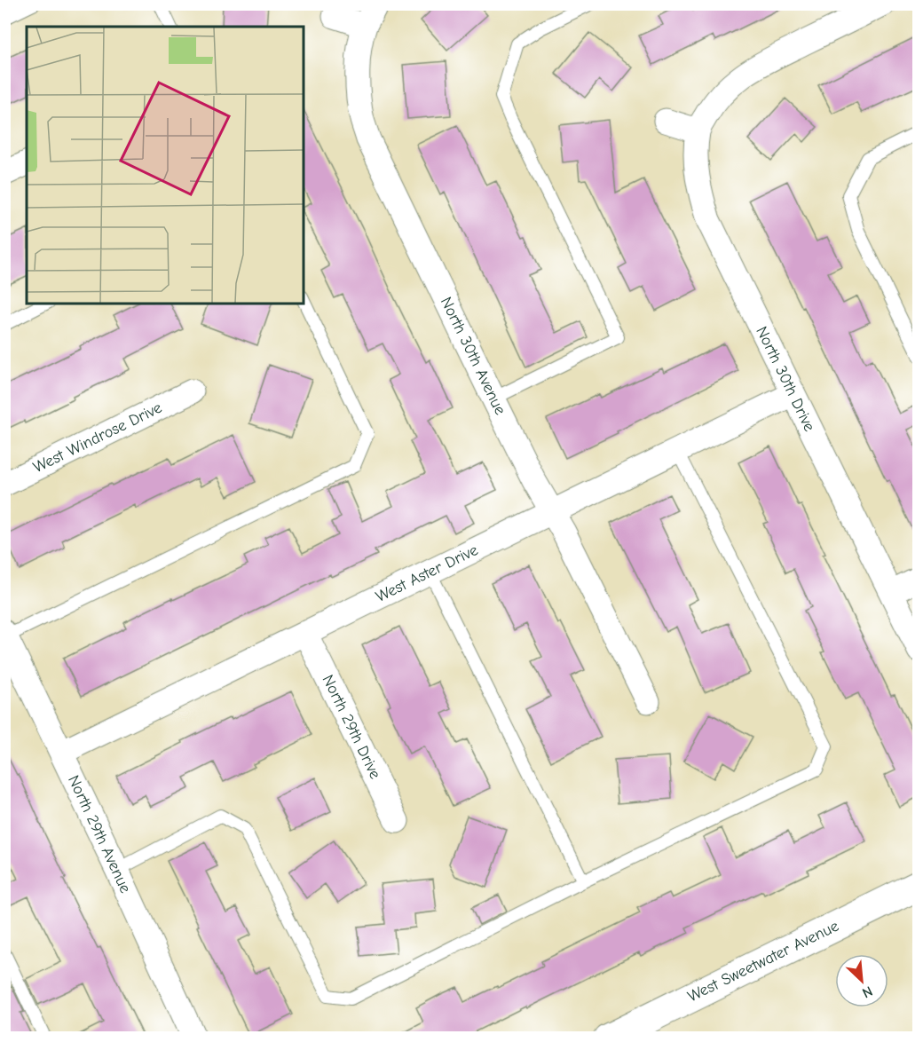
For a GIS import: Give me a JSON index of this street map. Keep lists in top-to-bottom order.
{
  "streets": {
    "street": [
      "North 30th Avenue",
      "North 30th Drive",
      "West Windrose Drive",
      "West Aster Drive",
      "North 29th Drive",
      "North 29th Avenue",
      "West Sweetwater Avenue"
    ]
  },
  "crossings": [
    ["North 30th Avenue", "West Aster Drive"],
    ["North 30th Drive", "West Aster Drive"],
    ["West Aster Drive", "North 29th Drive"],
    ["West Aster Drive", "North 29th Avenue"]
  ],
  "north": "bottom right"
}
